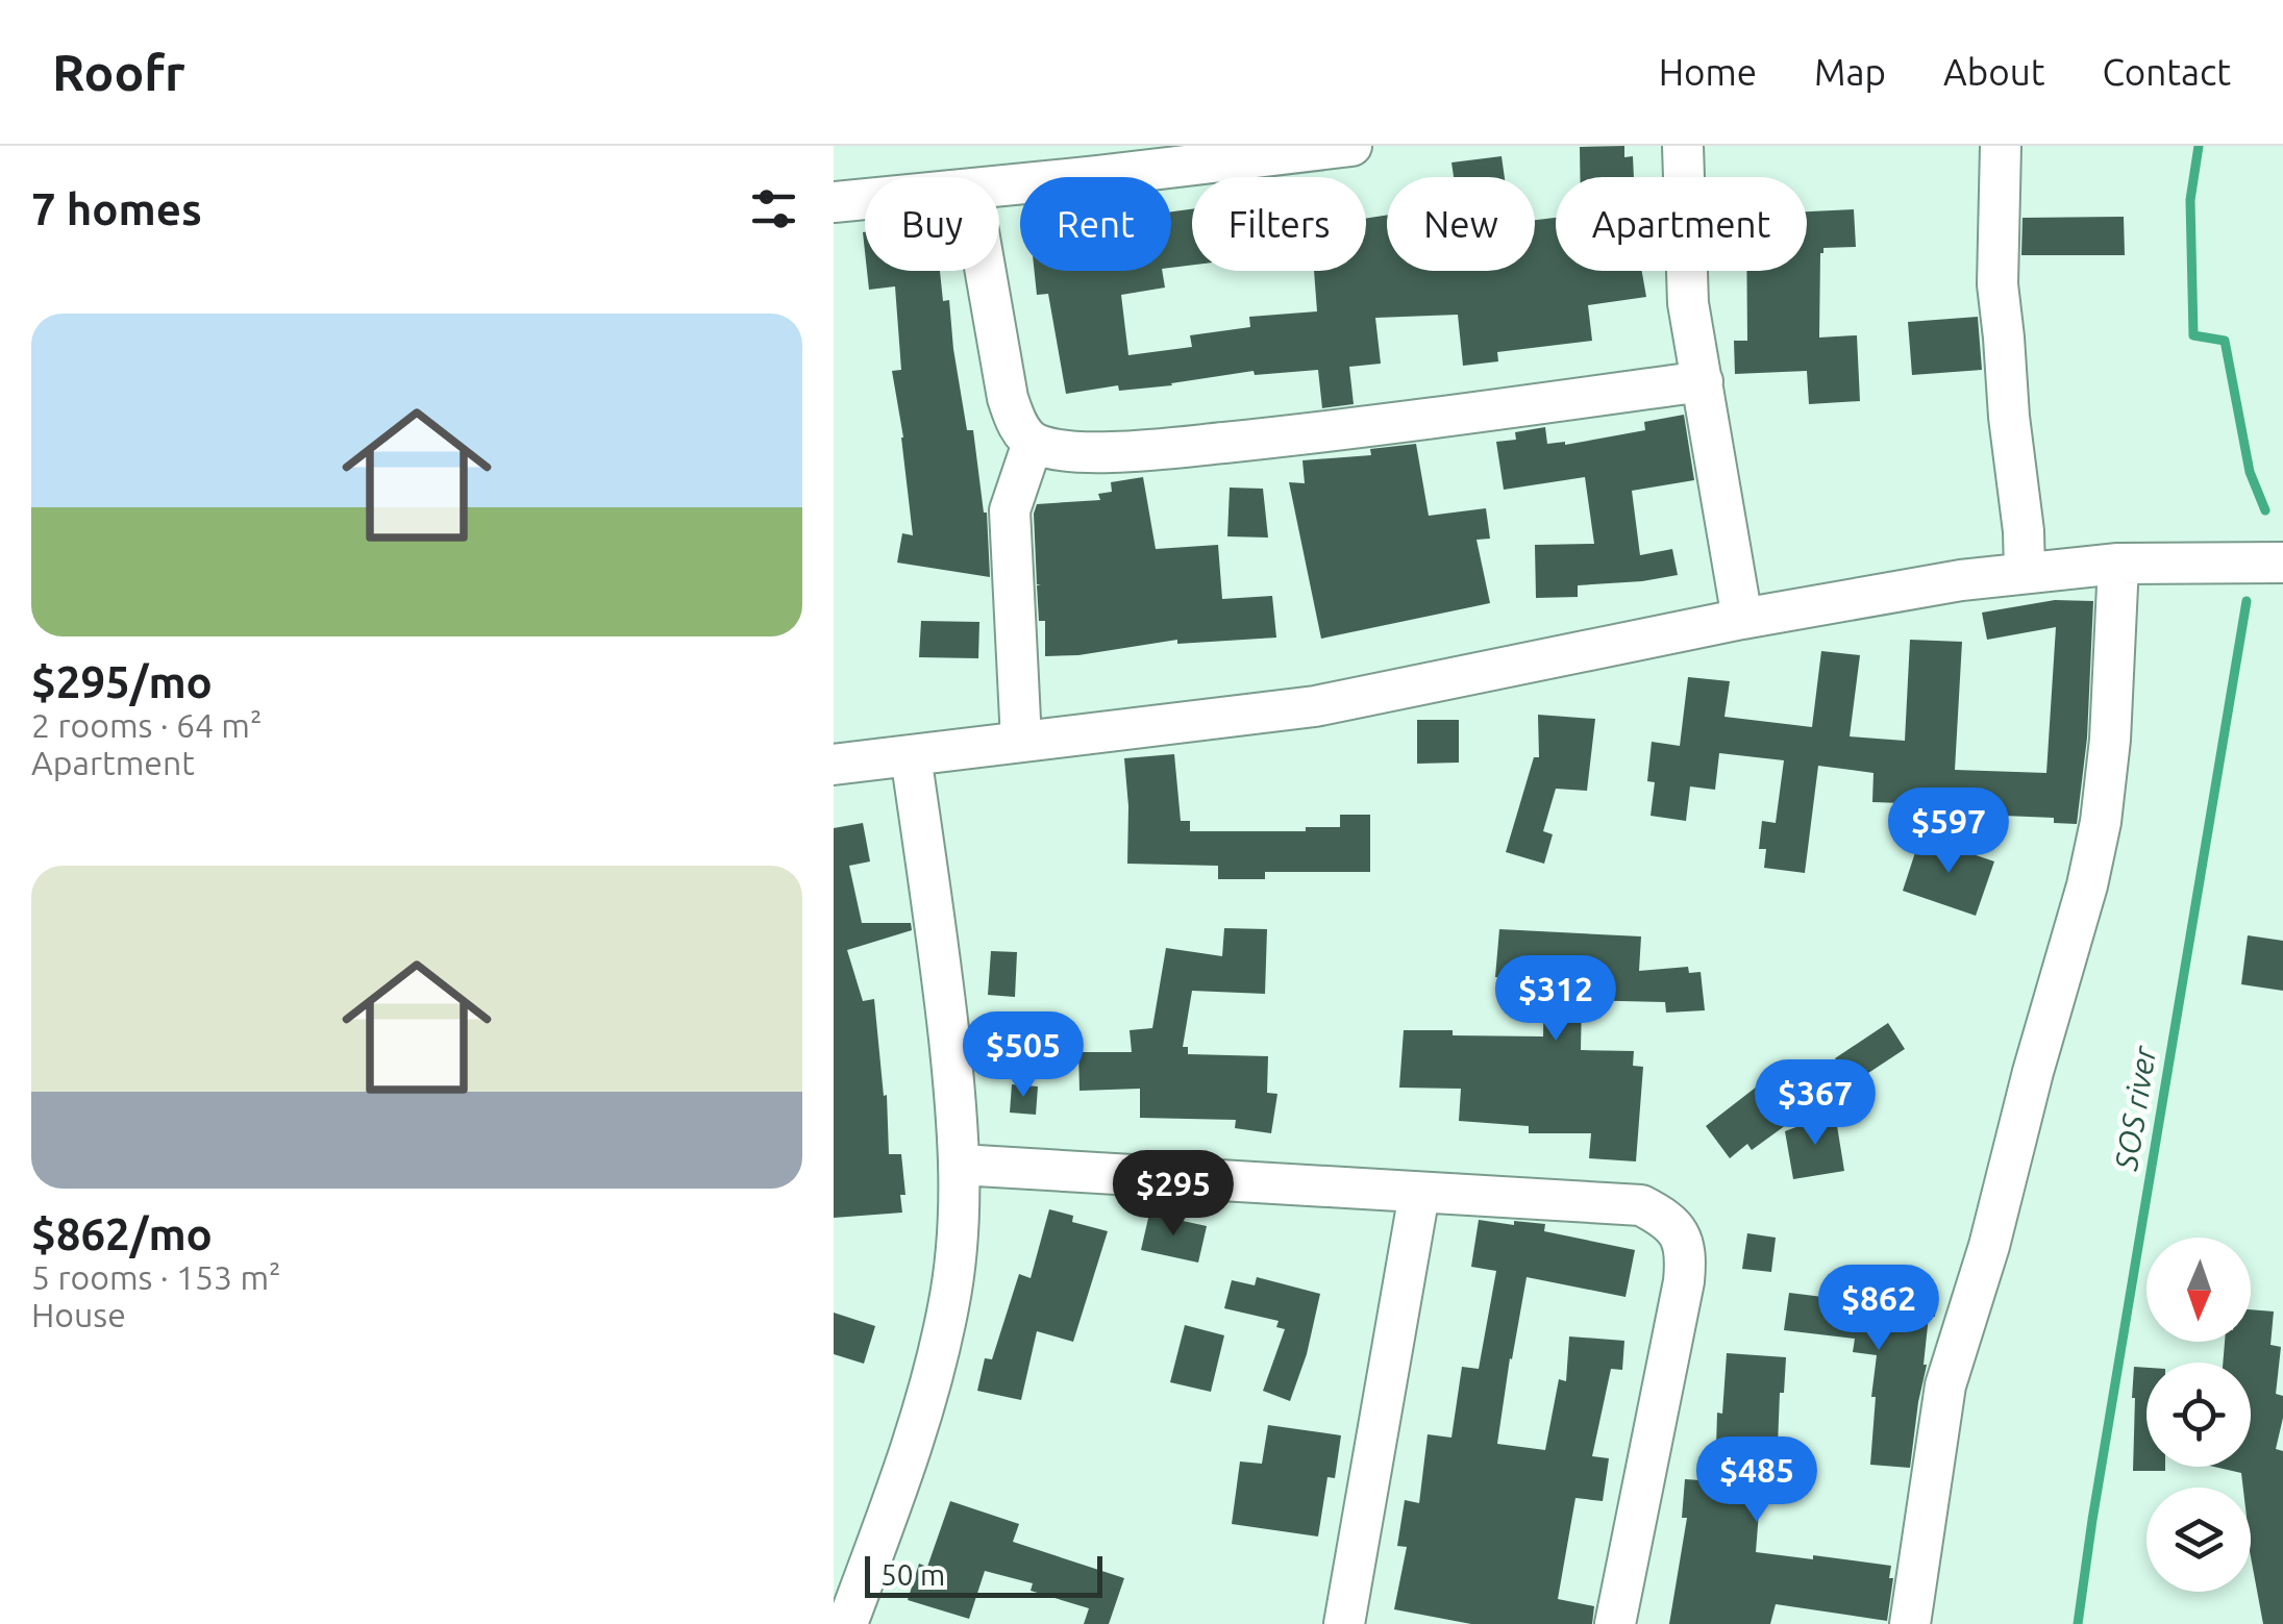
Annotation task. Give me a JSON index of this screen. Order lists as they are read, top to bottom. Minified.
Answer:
{"water":["SOS river"],"scale_bar":"50 m","north":"bottom","page":{"header":"Roofr","nav":["Home","Map","About","Contact"],"heading":"7 homes","chip":["Buy","Rent","Filters","New","Apartment"],"list":[{"name":"$295/mo","note":"2 rooms · 64 m² · Apartment"},{"name":"$862/mo","note":"5 rooms · 153 m² · House"}],"price":["$597","$312","$505","$367","$295","$862","$485"],"scale":"50 m"}}
